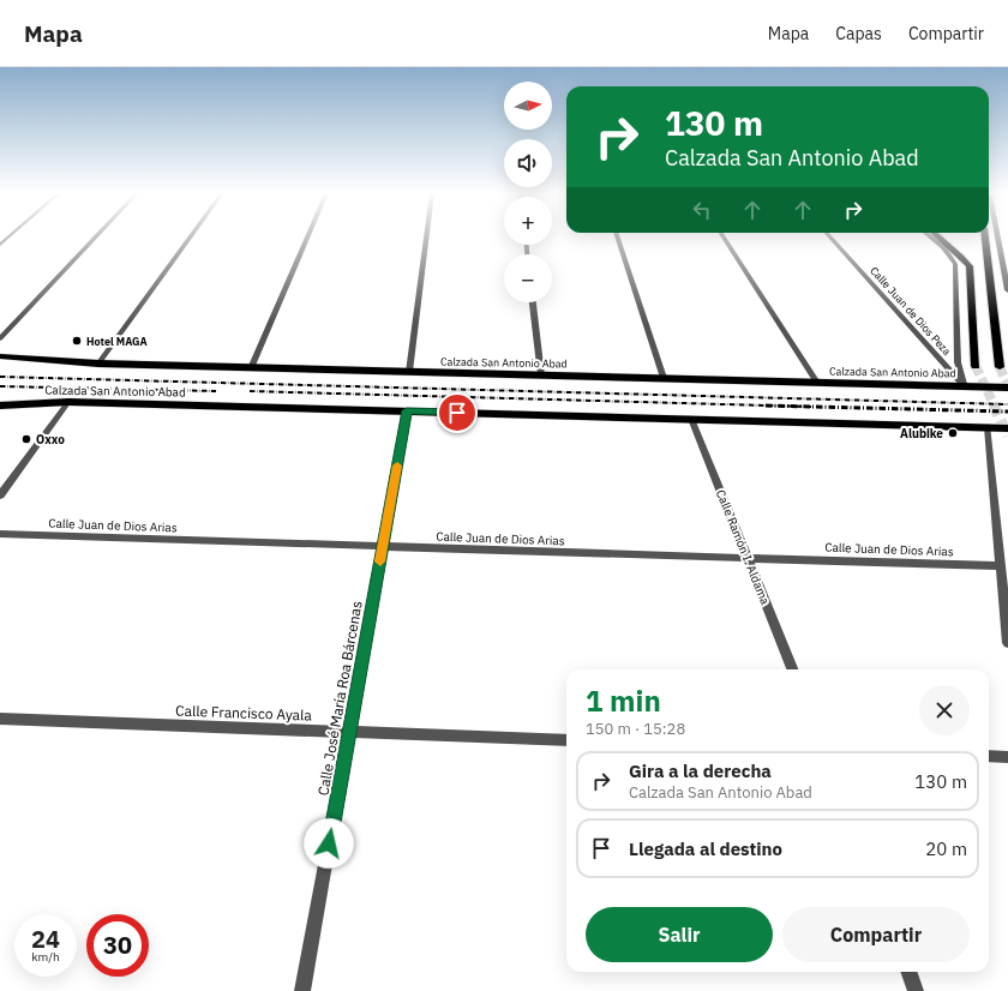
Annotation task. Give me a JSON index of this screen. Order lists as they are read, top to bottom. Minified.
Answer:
{"streets":{"highway":["Calzada San Antonio Abad"],"street":["Calle Juan de Dios Peza","Calle Juan de Dios Arias","Calle Ramón I. Aldama","Calle José María Roa Bárcenas","Calle Francisco Ayala"]},"crossings":[["Calle Juan de Dios Peza","Calzada San Antonio Abad"],["Calzada San Antonio Abad","Calle Ramón I. Aldama"],["Calzada San Antonio Abad","Calle José María Roa Bárcenas"],["Calle Juan de Dios Arias","Calle Ramón I. Aldama"],["Calle Juan de Dios Arias","Calle José María Roa Bárcenas"],["Calle José María Roa Bárcenas","Calle Francisco Ayala"]],"places":["Hotel MAGA","Alubike","Oxxo"],"north":"right","page":{"header":"Mapa","nav":["Mapa","Capas","Compartir"],"map_buttons":["+","−"],"turn":["130 m","Calzada San Antonio Abad"],"heading":["1 min","150 m · 15:28"],"list":[{"name":"Gira a la derecha","note":"Calzada San Antonio Abad","value":"130 m"},{"name":"Llegada al destino","value":"20 m"}],"buttons":["Salir","Compartir"],"speed":"24 km/h","limit":"30"}}
